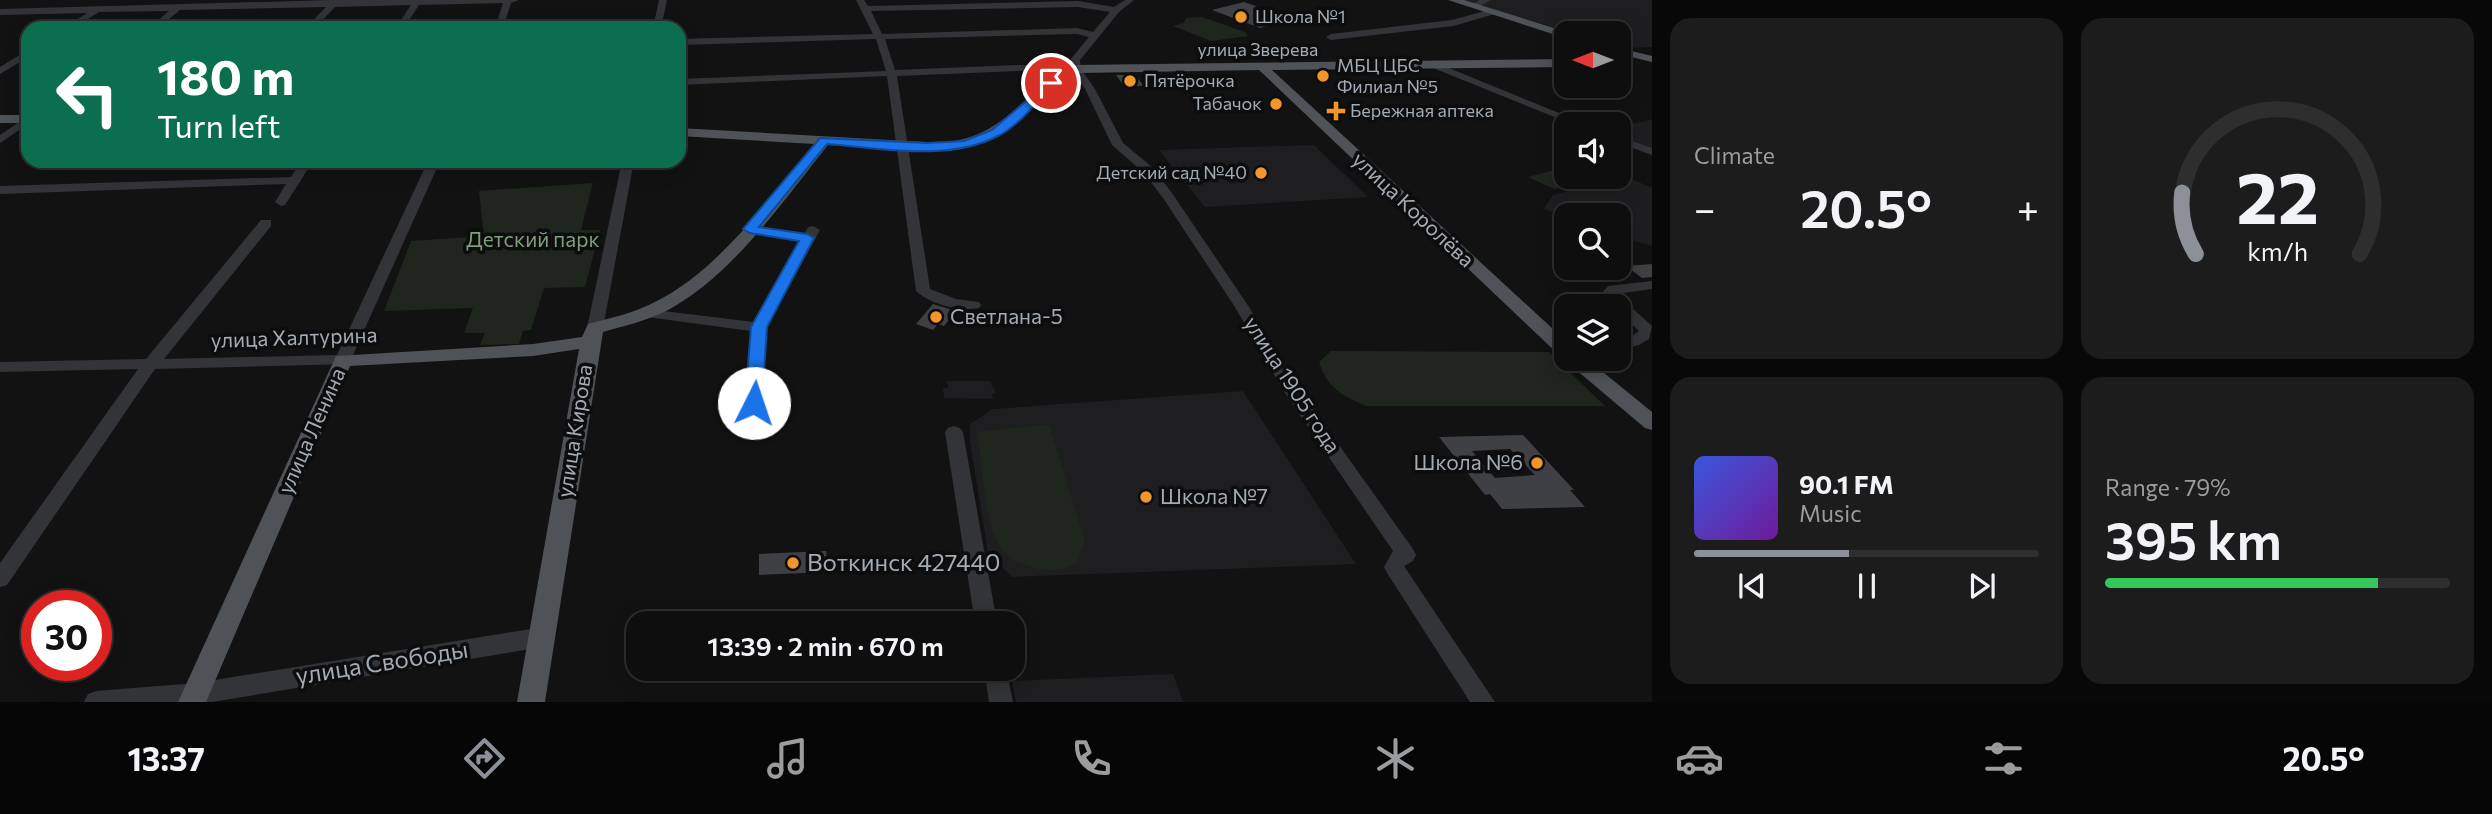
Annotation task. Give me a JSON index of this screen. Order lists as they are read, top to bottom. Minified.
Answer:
{"streets":{"main road":["улица Зверева","улица Королёва","улица Халтурина","улица Ленина","улица Кирова"],"street":["улица 1905 года","улица Свободы"]},"crossings":[["улица Зверева","улица Королёва"],["улица Зверева","улица 1905 года"],["улица Халтурина","улица Ленина"],["улица Халтурина","улица Кирова"],["улица Ленина","улица Свободы"],["улица Кирова","улица Свободы"]],"parks":["Детский парк"],"places":{"other":["Школа №1","МБЦ ЦБС Филиал №5","Пятёрочка","Табачок","Детский сад №40","Светлана-5","Школа №6","Школа №7","Воткинск 427440"],"health":["Бережная аптека"]},"north":"left","page":{"tile":["Climate",["Range · 79%","395 km"]],"turn":["180 m","Turn left"],"heat":["−","20.5°","+"],"song":["90.1 FM","Music"],"limit":"30","trip":"13:39 · 2 min · 670 m","tabs":["13:37","20.5°"],"gauge":["22","km/h"]}}
